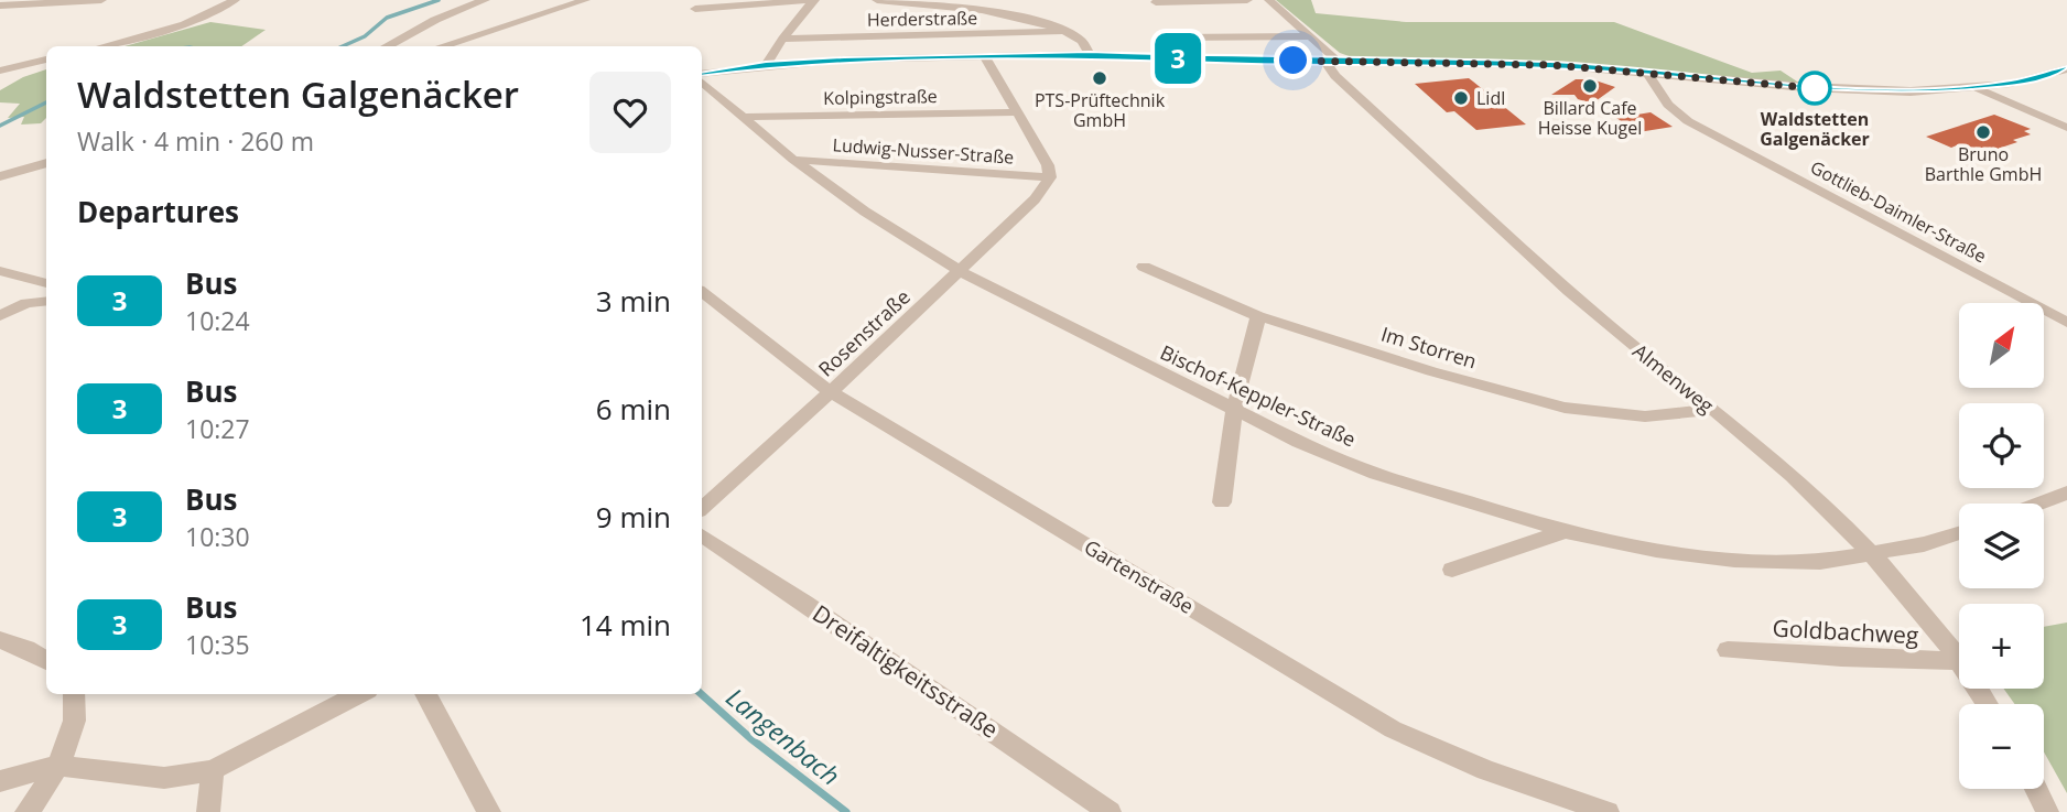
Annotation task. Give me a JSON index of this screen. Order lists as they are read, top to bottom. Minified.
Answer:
{"streets":{"street":["Herderstraße","Kolpingstraße","Ludwig-Nusser-Straße","Gottlieb-Daimler-Straße","Rosenstraße","Im Storren","Almenweg","Bischof-Keppler-Straße","Gartenstraße","Goldbachweg","Dreifaltigkeitsstraße"]},"crossings":[["Kolpingstraße","Bischof-Keppler-Straße"],["Ludwig-Nusser-Straße","Rosenstraße"],["Ludwig-Nusser-Straße","Bischof-Keppler-Straße"],["Rosenstraße","Bischof-Keppler-Straße"],["Rosenstraße","Gartenstraße"],["Im Storren","Almenweg"],["Almenweg","Bischof-Keppler-Straße"]],"water":["Langenbach"],"places":["PTS-Prüftechnik GmbH","Billard Cafe Heisse Kugel","Waldstetten Galgenäcker","Lidl","Bruno Barthle GmbH"],"lines":["bus line 3"],"north":"top right","page":{"on_map":"3","heading":[["Waldstetten Galgenäcker","Walk · 4 min · 260 m"],"Departures"],"list":[{"mark":"3","name":"Bus","note":"10:24","value":"3 min"},{"mark":"3","name":"Bus","note":"10:27","value":"6 min"},{"mark":"3","name":"Bus","note":"10:30","value":"9 min"},{"mark":"3","name":"Bus","note":"10:35","value":"14 min"}],"map_buttons":["+","−"]}}
